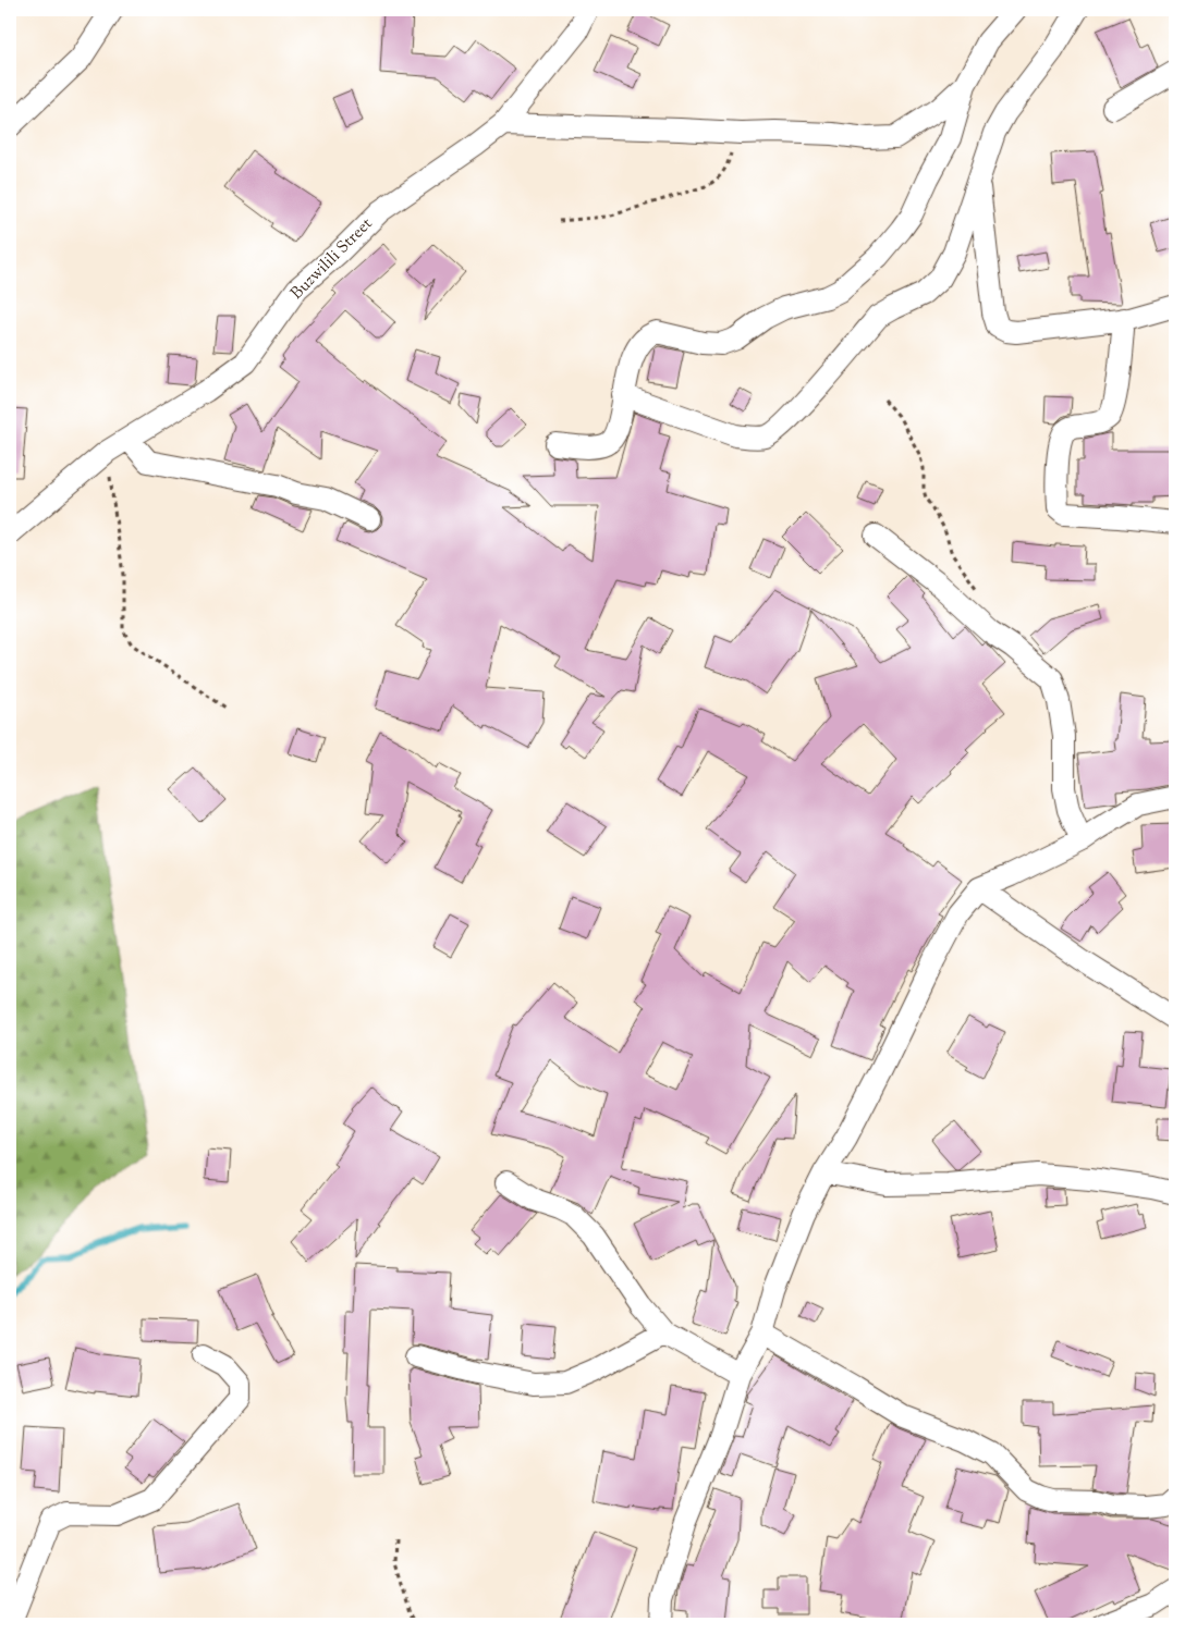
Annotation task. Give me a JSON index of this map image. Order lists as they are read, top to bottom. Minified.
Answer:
{"streets":{"street":["Buzwilili Street"]}}
